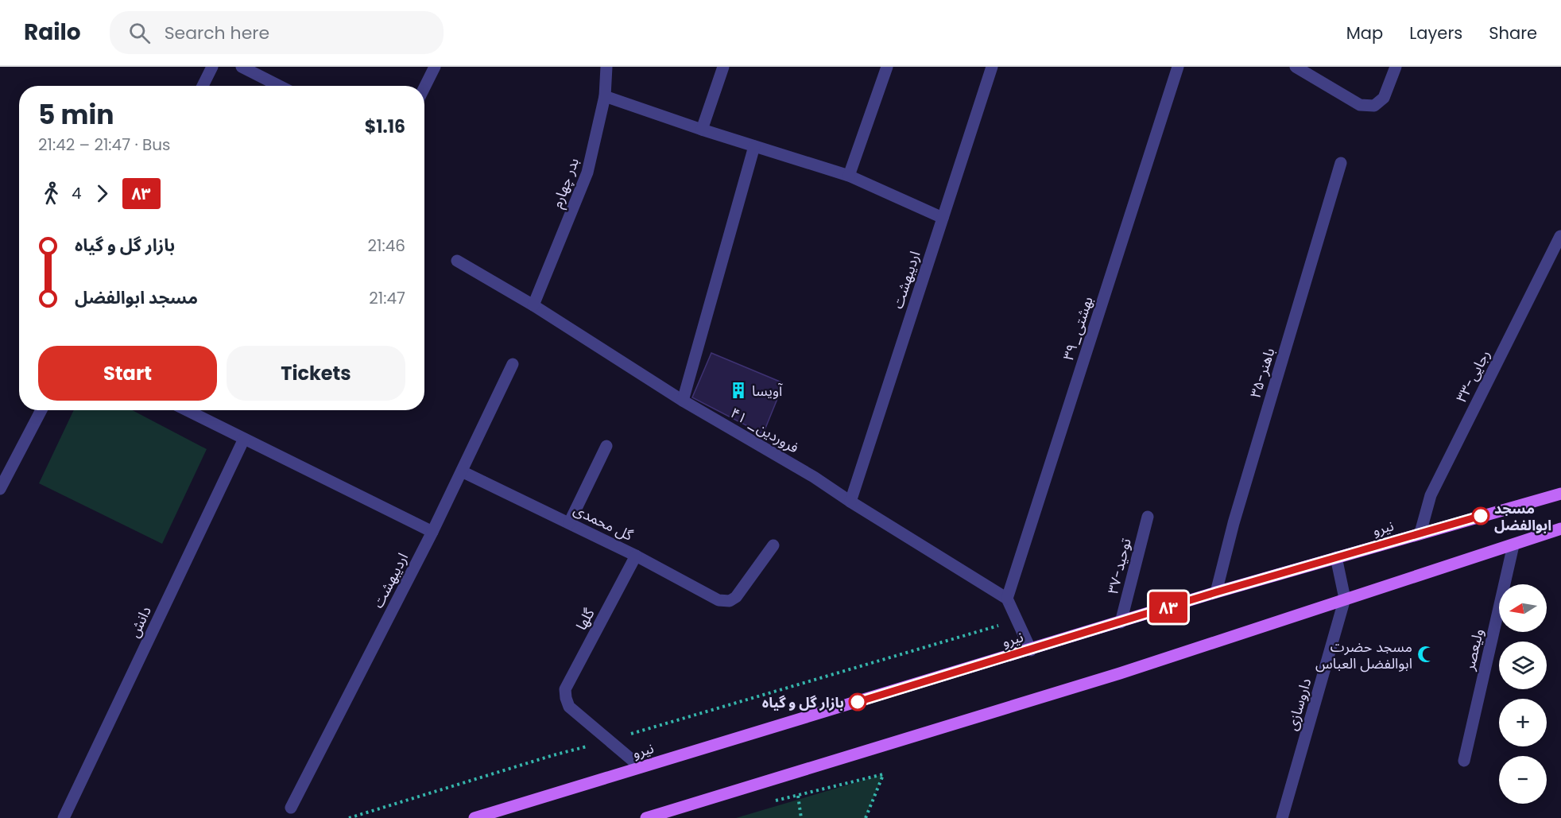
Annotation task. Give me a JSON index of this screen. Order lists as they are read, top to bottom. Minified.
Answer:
{"streets":{"main road":["نیرو"],"street":["بدر چهارم","اردیبهشت","۳۹_بهشتی","۳۵-باهنر","۳۳-رجایی","۴۱ _فروردین","گل محمدی","۳۷-توحید","گلها","دانش","ولیعصر","داروسازی"]},"crossings":[["بدر چهارم","۴۱ _فروردین"],["اردیبهشت","۴۱ _فروردین"],["اردیبهشت","گل محمدی"],["۳۹_بهشتی","۴۱ _فروردین"],["۳۵-باهنر","نیرو"],["۳۳-رجایی","نیرو"],["گل محمدی","گلها"],["نیرو","۳۷-توحید"]],"places":{"building":["آویسا"],"other":["مسجد ابوالفضل","بازار گل و گیاه"],"mosque":["مسجد حضرت ابوالفضل العباس"]},"lines":["bus line ۸۳"],"north":"left","page":{"header":"Railo","search":"Search here","nav":["Map","Layers","Share"],"on_map":"۸۳","heading":["5 min","21:42 – 21:47 · Bus","$1.16"],"legs":["4","۸۳"],"list":[{"name":"بازار گل و گیاه","value":"21:46"},{"name":"مسجد ابوالفضل","value":"21:47"}],"buttons":["Start","Tickets"],"map_buttons":["+","−"]}}
